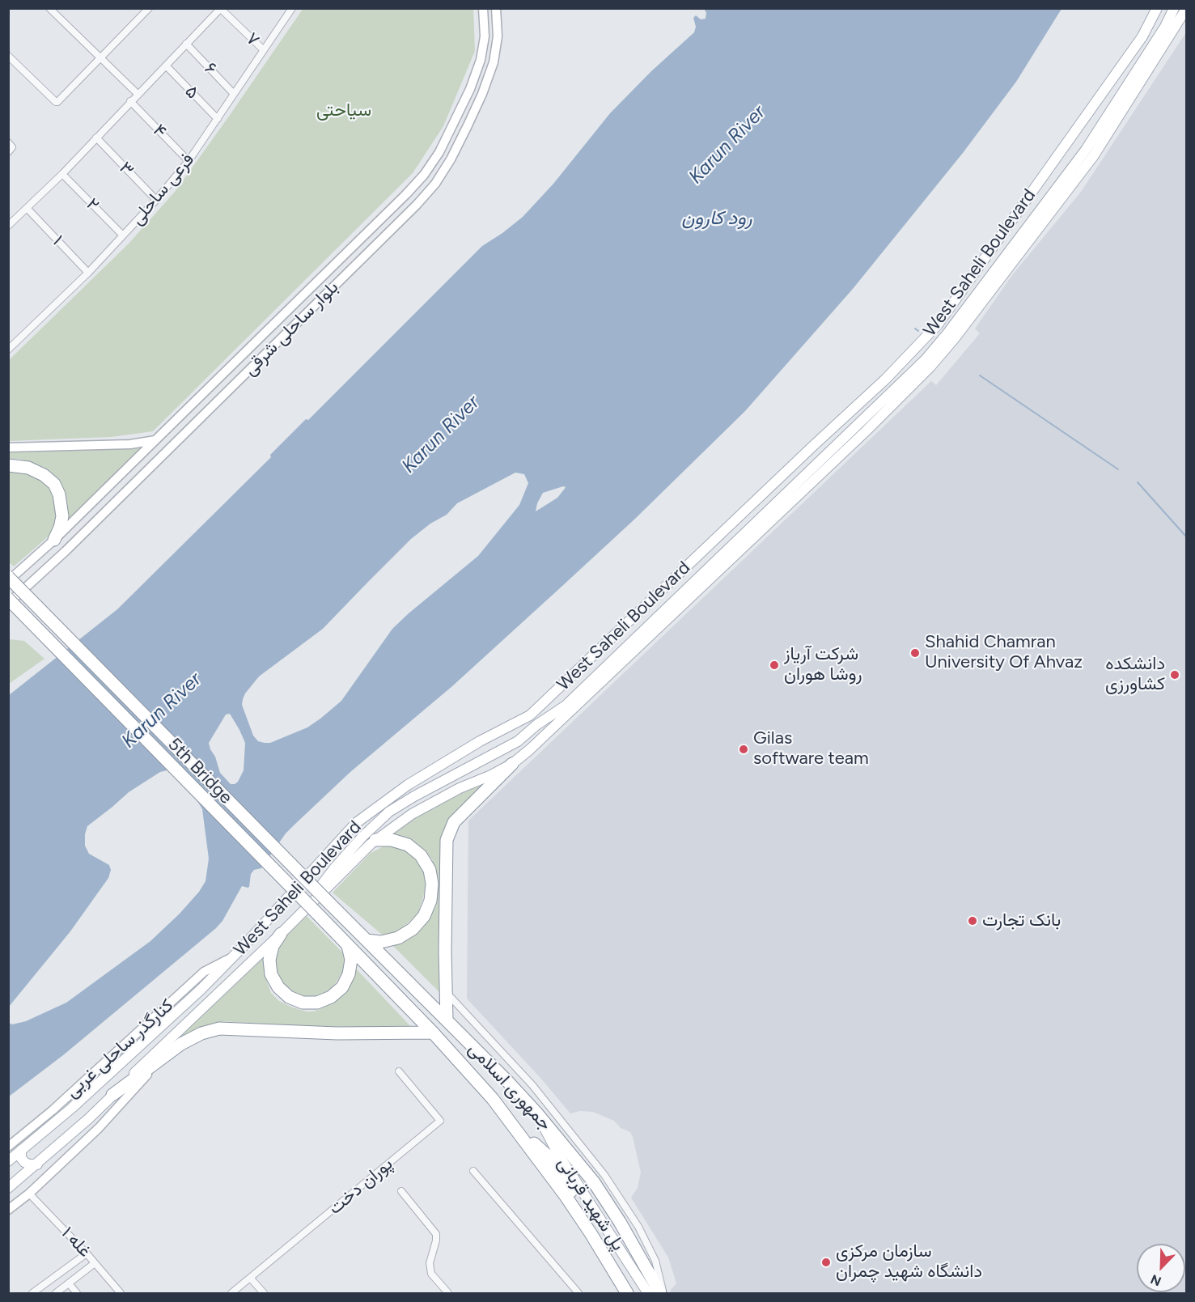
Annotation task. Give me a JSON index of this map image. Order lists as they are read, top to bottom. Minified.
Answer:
{"streets":{"highway":["5th Bridge","جمهوری اسلامی","پل شهید قربانی"],"main road":["West Saheli Boulevard","بلوار ساحلی شرقی","کنارگذر ساحلی غربی"],"street":["۷","۶","۵","۴","۳","فرعی ساحلی","۲","۱","پوران دخت","غله ۱"]},"crossings":[["۷","فرعی ساحلی"],["۶","فرعی ساحلی"],["۵","فرعی ساحلی"],["۴","فرعی ساحلی"],["۳","فرعی ساحلی"],["فرعی ساحلی","۲"],["فرعی ساحلی","۱"],["West Saheli Boulevard","کنارگذر ساحلی غربی"],["5th Bridge","جمهوری اسلامی"],["کنارگذر ساحلی غربی","غله ۱"],["جمهوری اسلامی","پل شهید قربانی"]],"water":["Karun River","رود کارون"],"parks":["سیاحتی"],"places":["Shahid Chamran University Of Ahvaz","شرکت آریاز روشا هوران","دانشکده کشاورزی","Gilas software team","بانک تجارت","سازمان مرکزی دانشگاه شهید چمران"],"north":"bottom left"}
